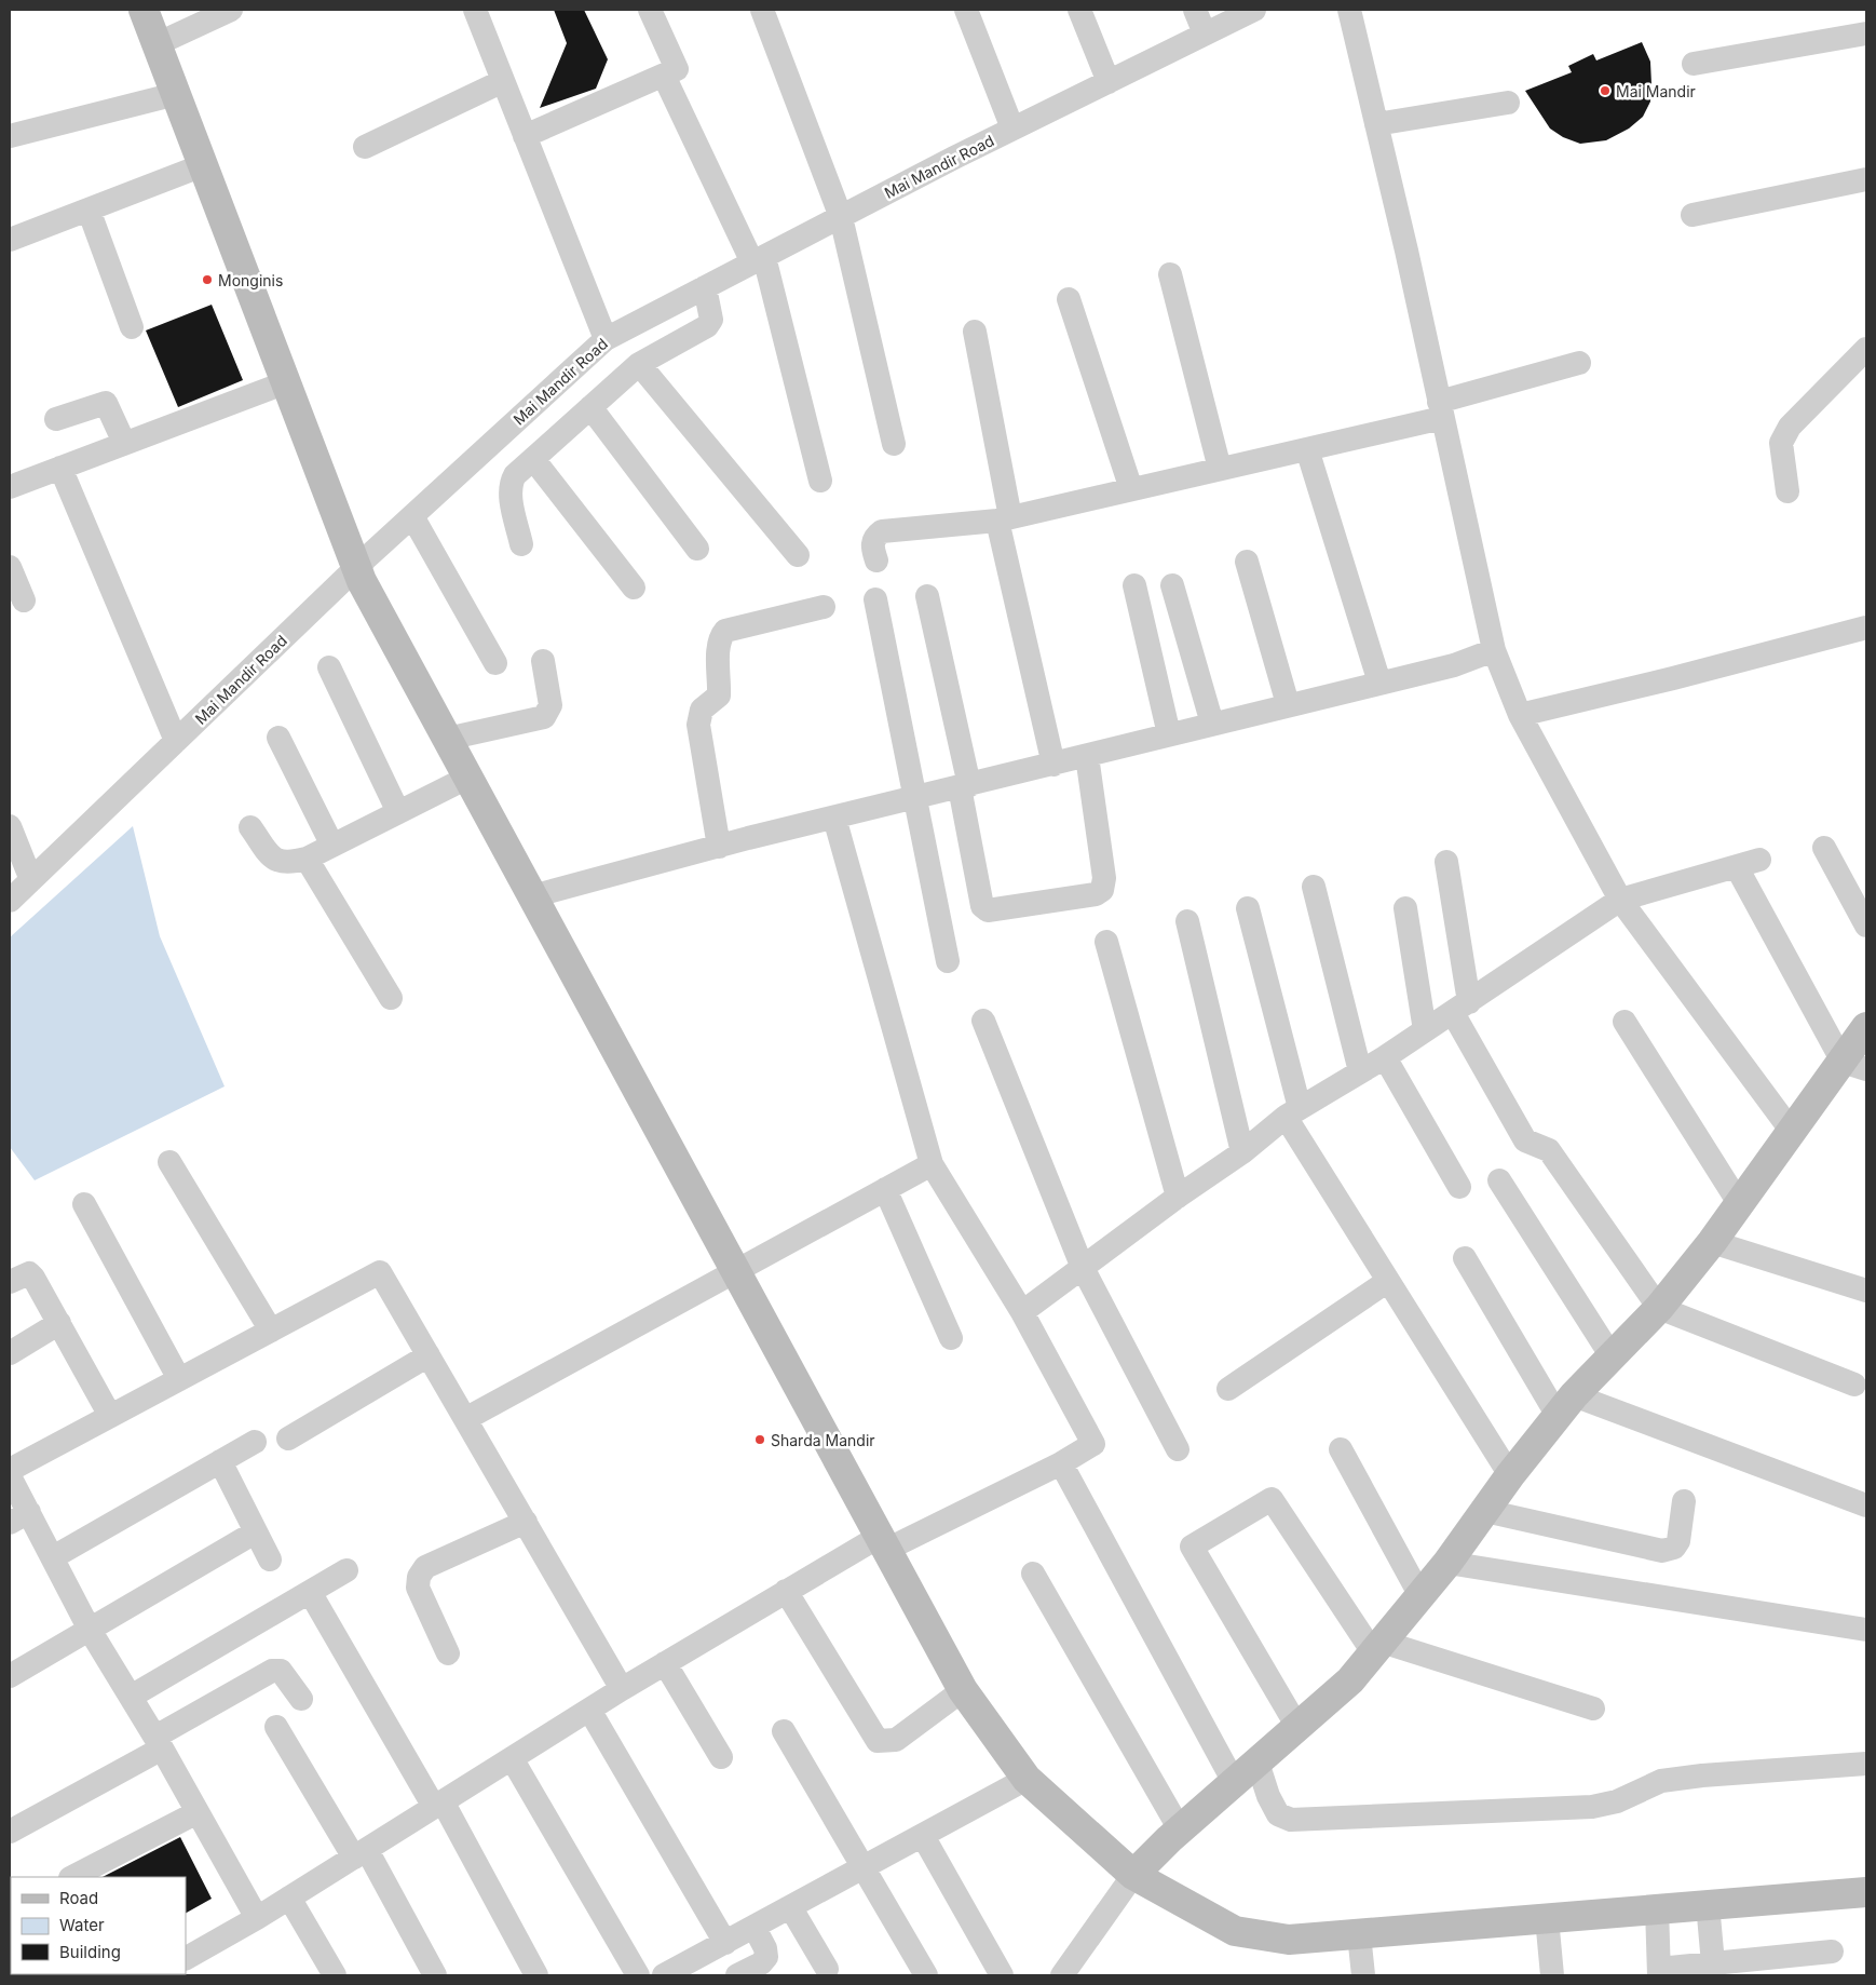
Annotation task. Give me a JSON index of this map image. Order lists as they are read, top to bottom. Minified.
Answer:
{"streets":{"street":["Mai Mandir Road"]},"places":["Mai Mandir","Monginis","Sharda Mandir"],"legend":["Road","Water","Building"]}
